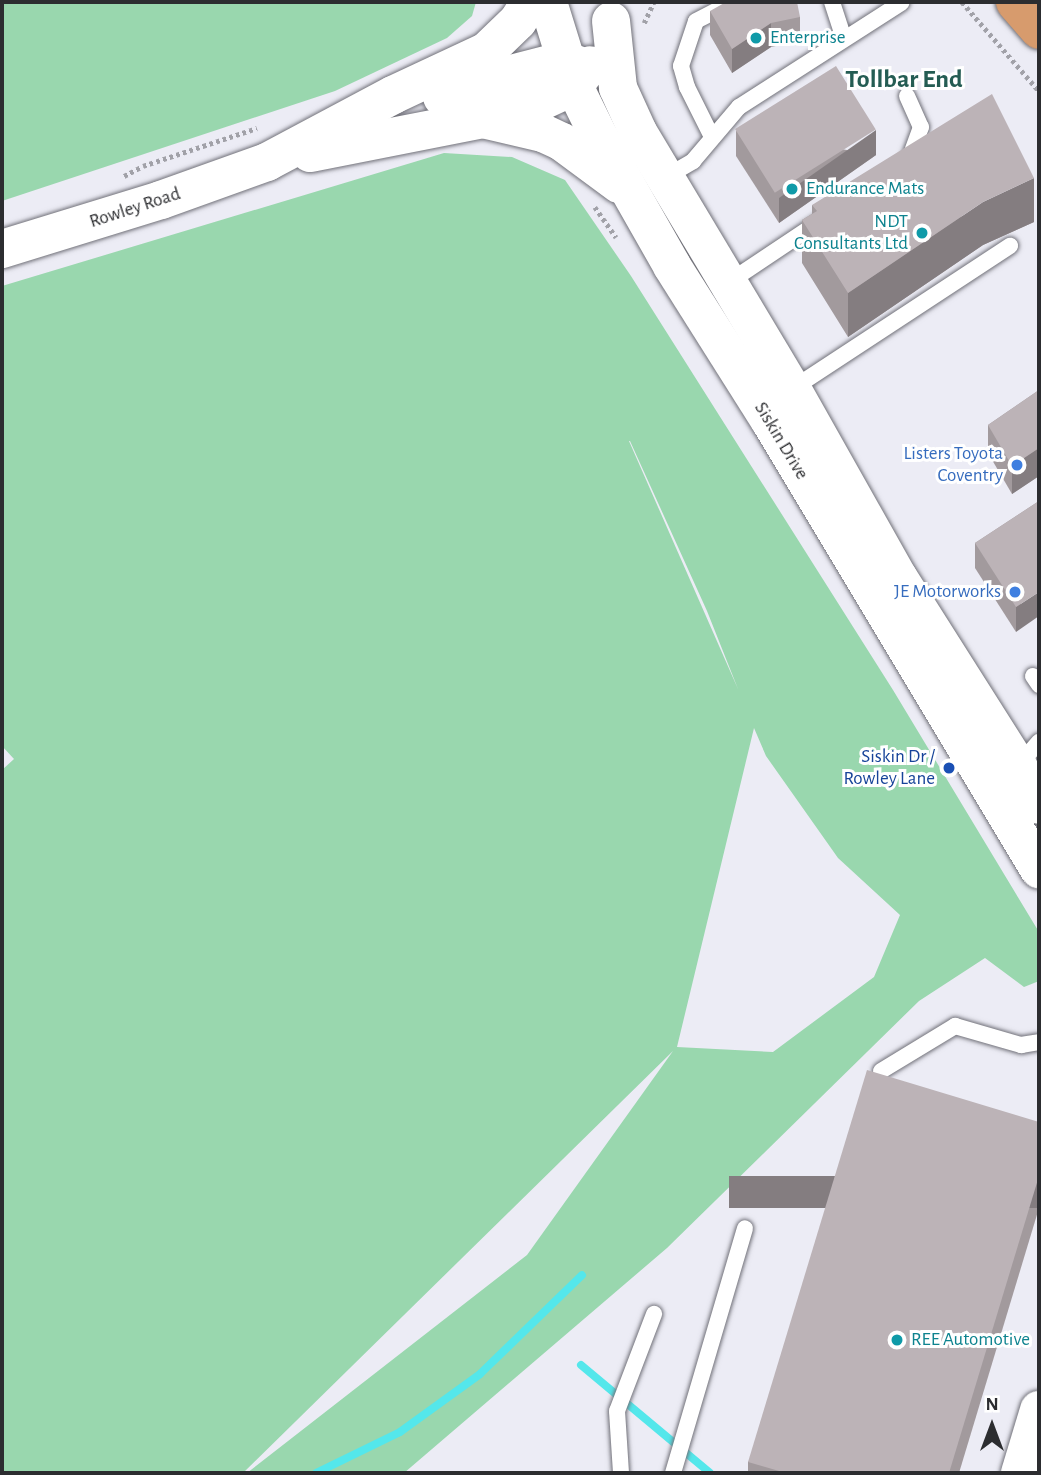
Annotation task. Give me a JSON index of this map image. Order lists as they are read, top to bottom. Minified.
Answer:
{"streets":{"street":["Rowley Road","Siskin Drive"]},"districts":["Tollbar End"],"places":["Enterprise","Endurance Mats","NDT Consultants Ltd","Listers Toyota Coventry","JE Motorworks","Siskin Dr / Rowley Lane","REE Automotive"],"north":"top"}
